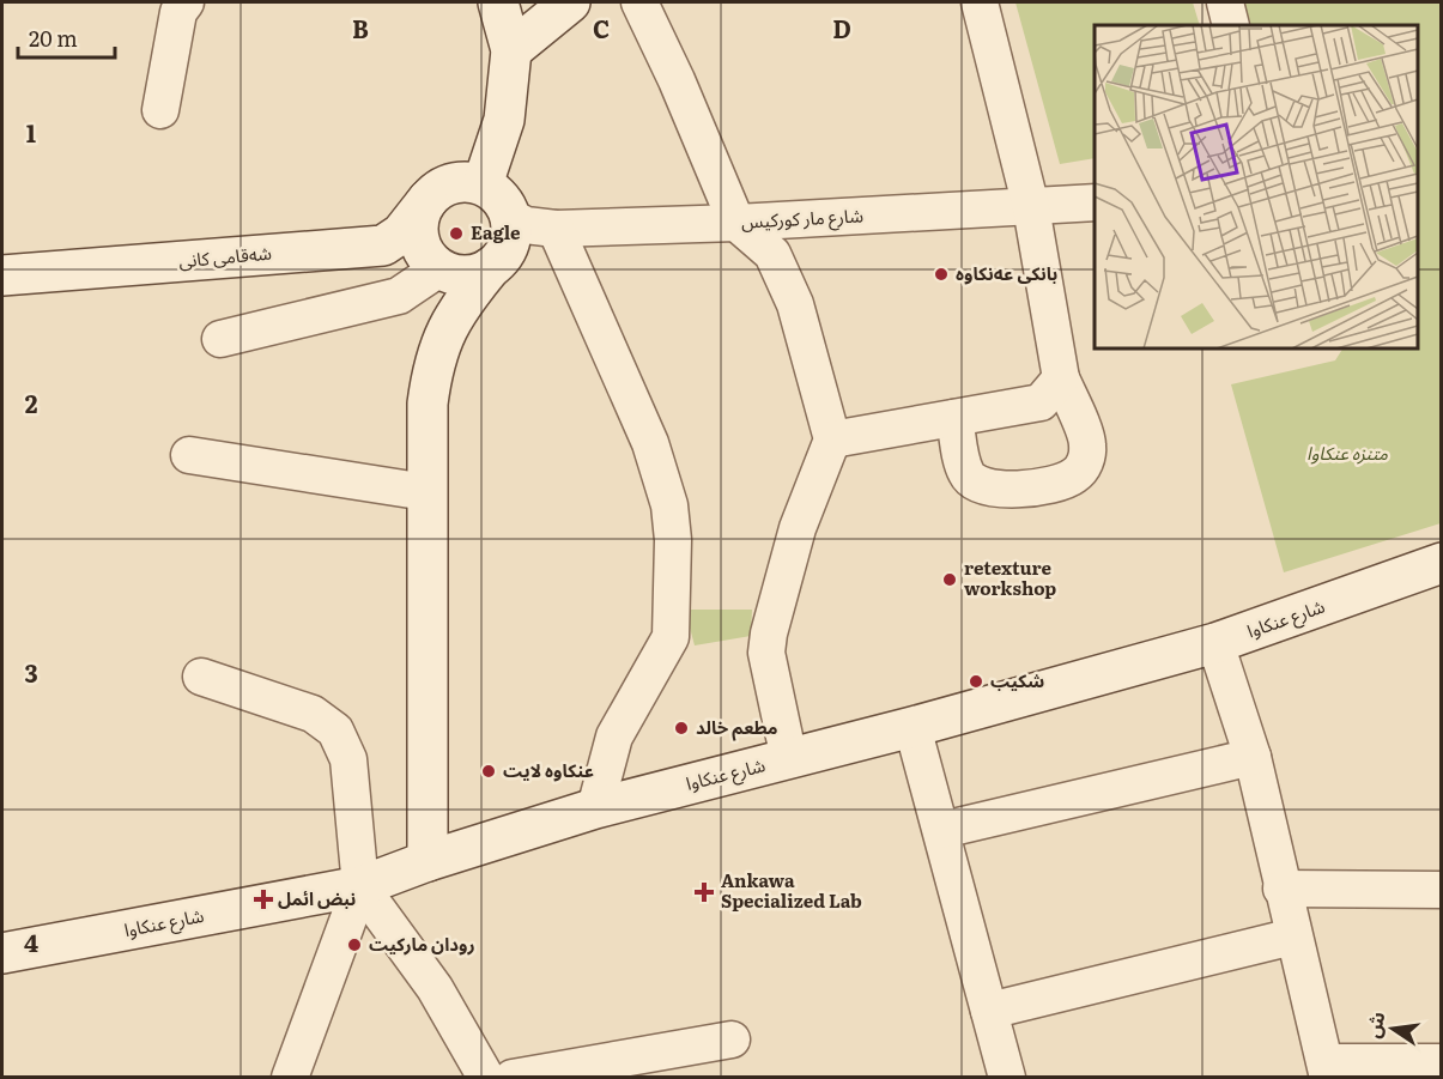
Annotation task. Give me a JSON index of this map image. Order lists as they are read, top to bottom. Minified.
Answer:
{"streets":{"street":["شارع مار كوركيس","شەقامی کانی","شارع عنكاوا"]},"crossings":[["شارع مار كوركيس","شەقامی کانی"]],"parks":["متنزه عنكاوا"],"places":{"other":["Eagle","بانکی عەنکاوە","retexture workshop","شكيب","مطعم خالد","عنكاوه لايت","رودان ماركيت"],"health":["Ankawa Specialized Lab","نبض ائمل"]},"scale_bar":"20 m","north":"left","grid":{"columns":["B","C","D"],"rows":["1","2","3","4"]}}
